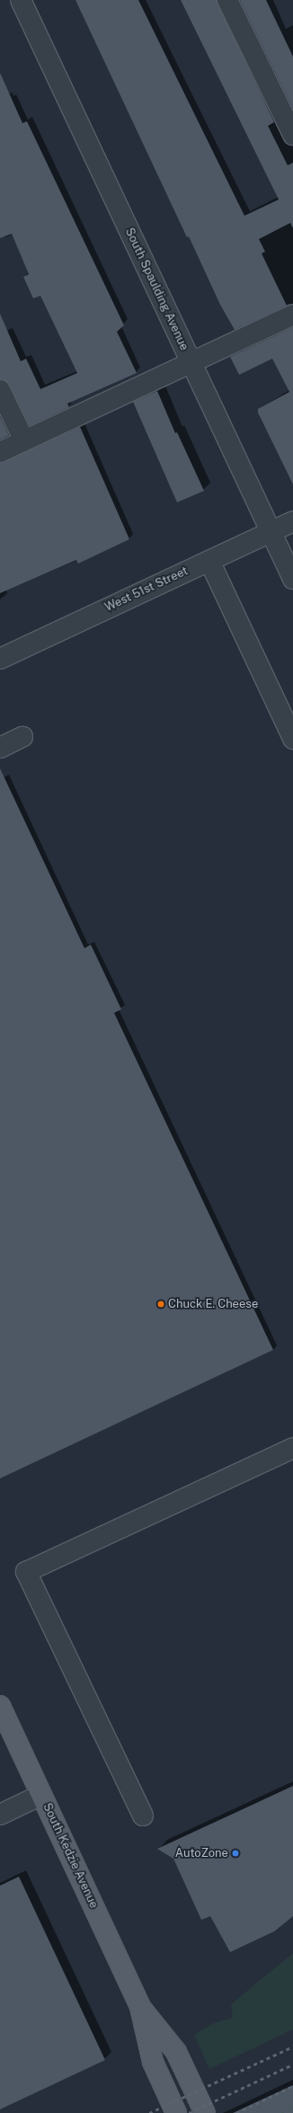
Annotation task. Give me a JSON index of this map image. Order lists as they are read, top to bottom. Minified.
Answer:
{"streets":{"main road":["South Kedzie Avenue"],"street":["South Spaulding Avenue","West 51st Street"]},"crossings":[["South Spaulding Avenue","West 51st Street"]],"places":["Chuck E. Cheese","AutoZone"]}
